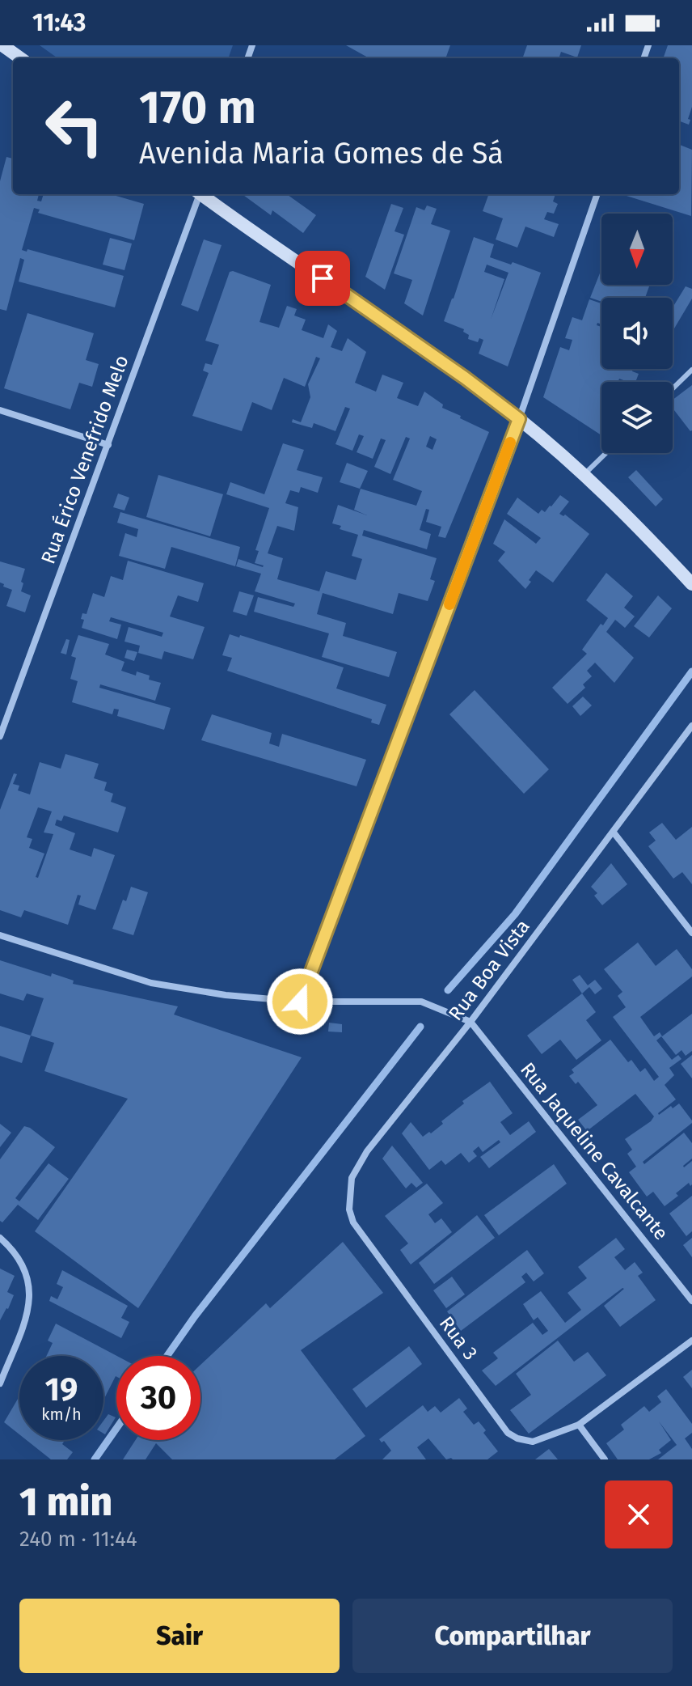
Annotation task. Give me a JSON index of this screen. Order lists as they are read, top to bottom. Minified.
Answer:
{"streets":{"street":["Rua Érico Venefrido Melo","Rua Boa Vista","Rua Jaqueline Cavalcante","Rua 3"]},"crossings":[["Rua Boa Vista","Rua Jaqueline Cavalcante"],["Rua Boa Vista","Rua 3"]],"north":"bottom","page":{"status":"11:43","turn":["170 m","Avenida Maria Gomes de Sá"],"speed":"19 km/h","limit":"30","heading":["1 min","240 m · 11:44"],"buttons":["Sair","Compartilhar"]}}
